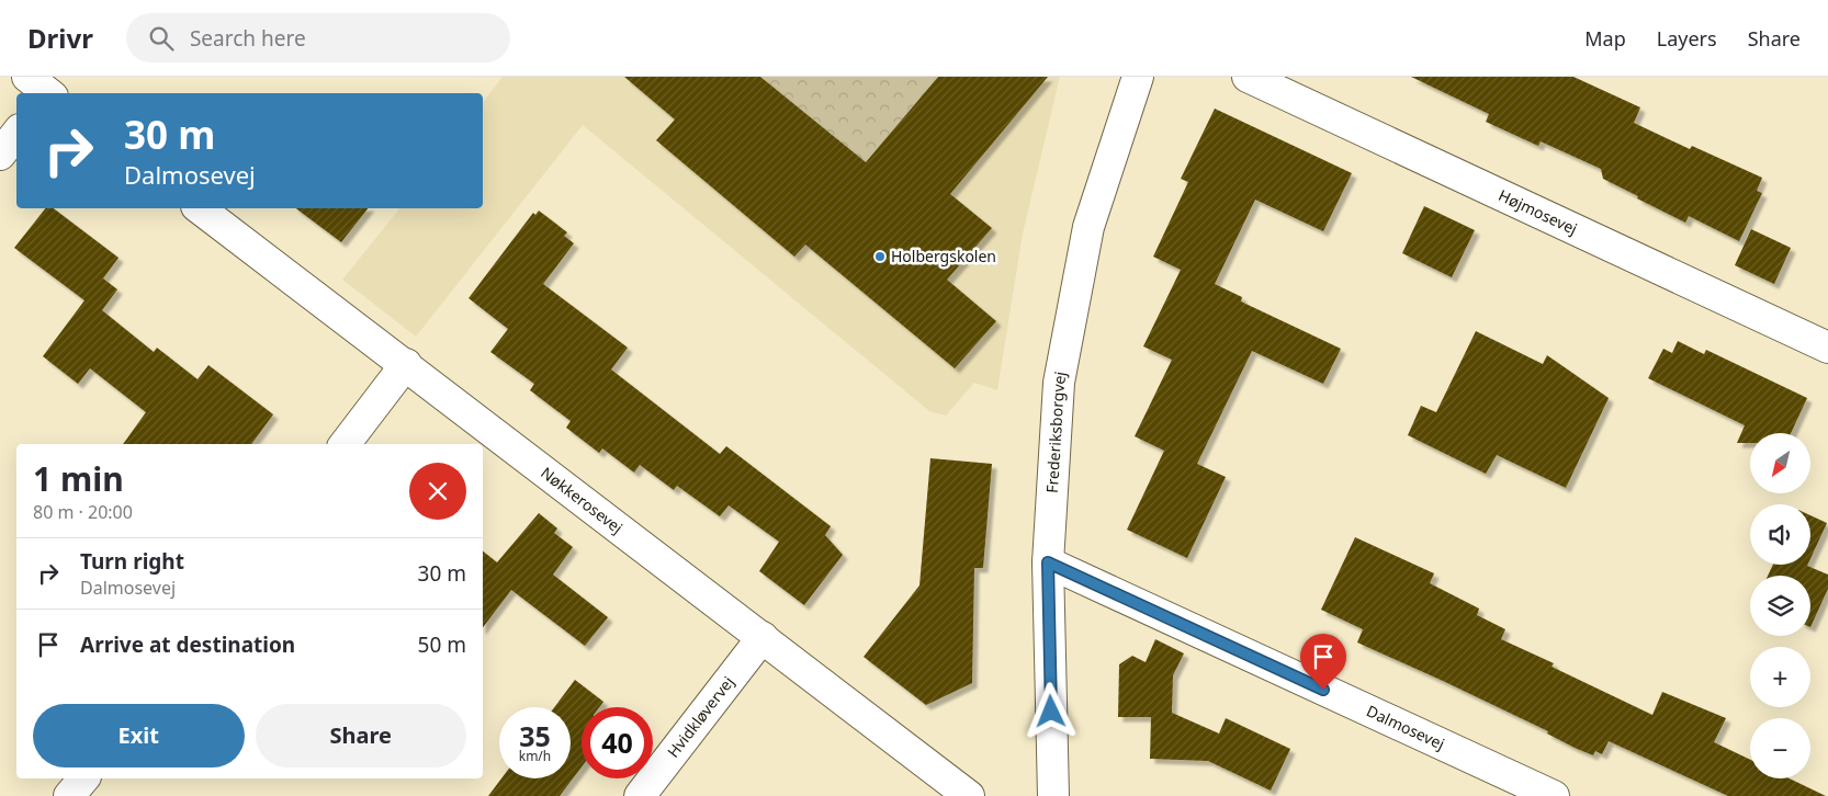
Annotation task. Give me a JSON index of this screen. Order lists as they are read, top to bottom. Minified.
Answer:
{"streets":{"street":["Højmosevej","Frederiksborgvej","Nøkkerosevej","Hvidkløvervej","Dalmosevej"]},"crossings":[["Frederiksborgvej","Dalmosevej"],["Nøkkerosevej","Hvidkløvervej"]],"places":["Holbergskolen"],"north":"bottom left","page":{"header":"Drivr","search":"Search here","nav":["Map","Layers","Share"],"turn":["30 m","Dalmosevej"],"map_buttons":["+","−"],"heading":["1 min","80 m · 20:00"],"list":[{"name":"Turn right","note":"Dalmosevej","value":"30 m"},{"name":"Arrive at destination","value":"50 m"}],"buttons":["Exit","Share"],"speed":"35 km/h","limit":"40"}}
